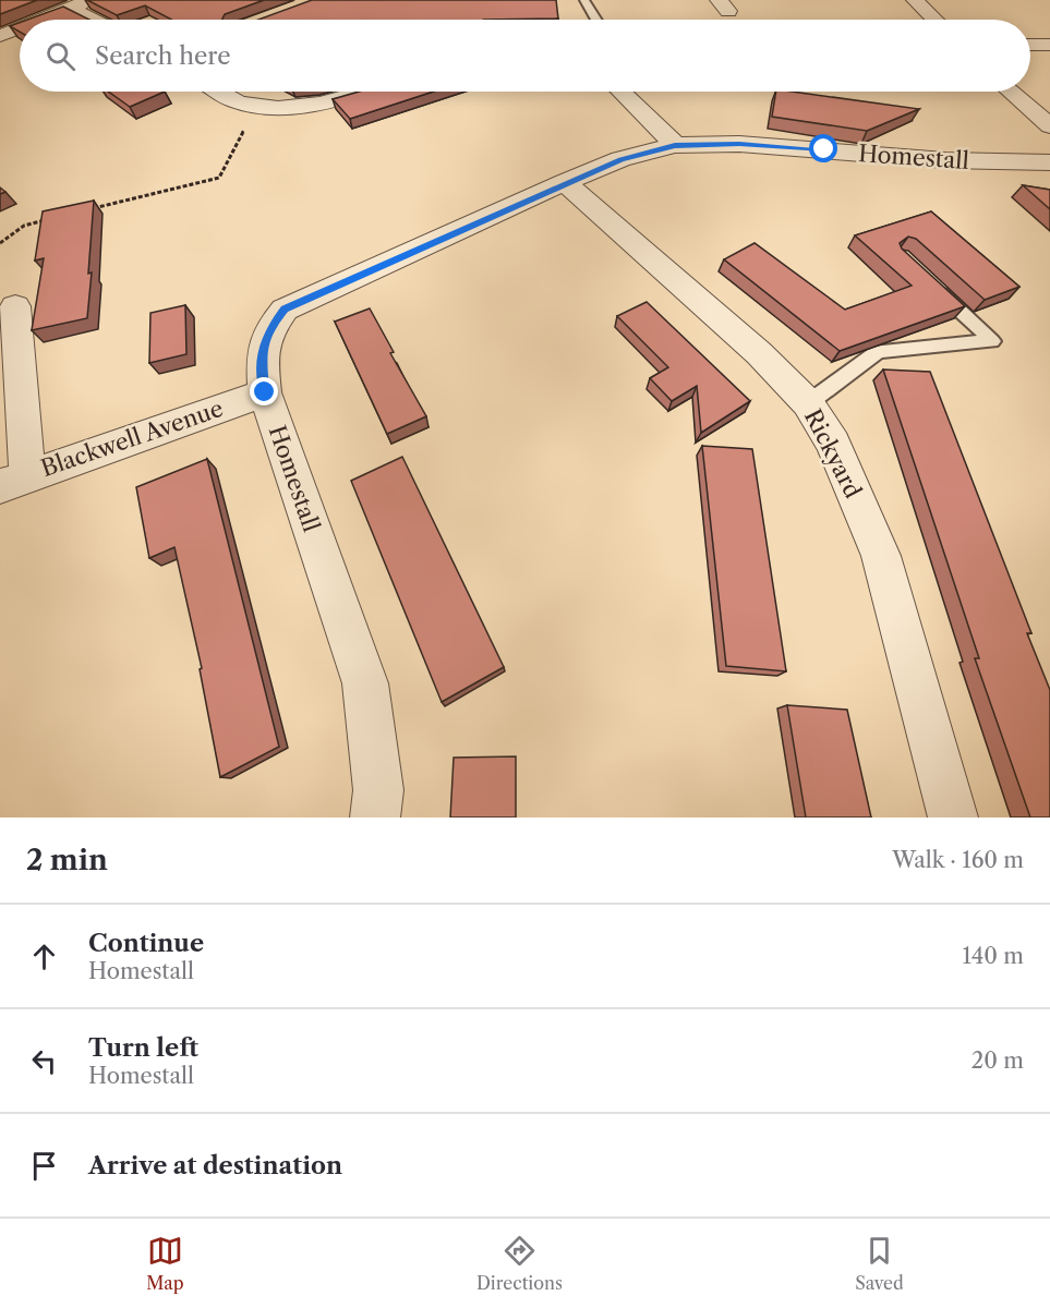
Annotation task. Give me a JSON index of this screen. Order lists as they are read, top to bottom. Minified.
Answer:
{"streets":{"street":["Homestall","Blackwell Avenue","Rickyard"]},"crossings":[["Homestall","Blackwell Avenue"],["Homestall","Rickyard"]],"page":{"search":"Search here","heading":["2 min","Walk · 160 m"],"list":[["Continue","Homestall","140 m"],["Turn left","Homestall","20 m"],"Arrive at destination"],"nav":["Map","Directions","Saved"]}}
